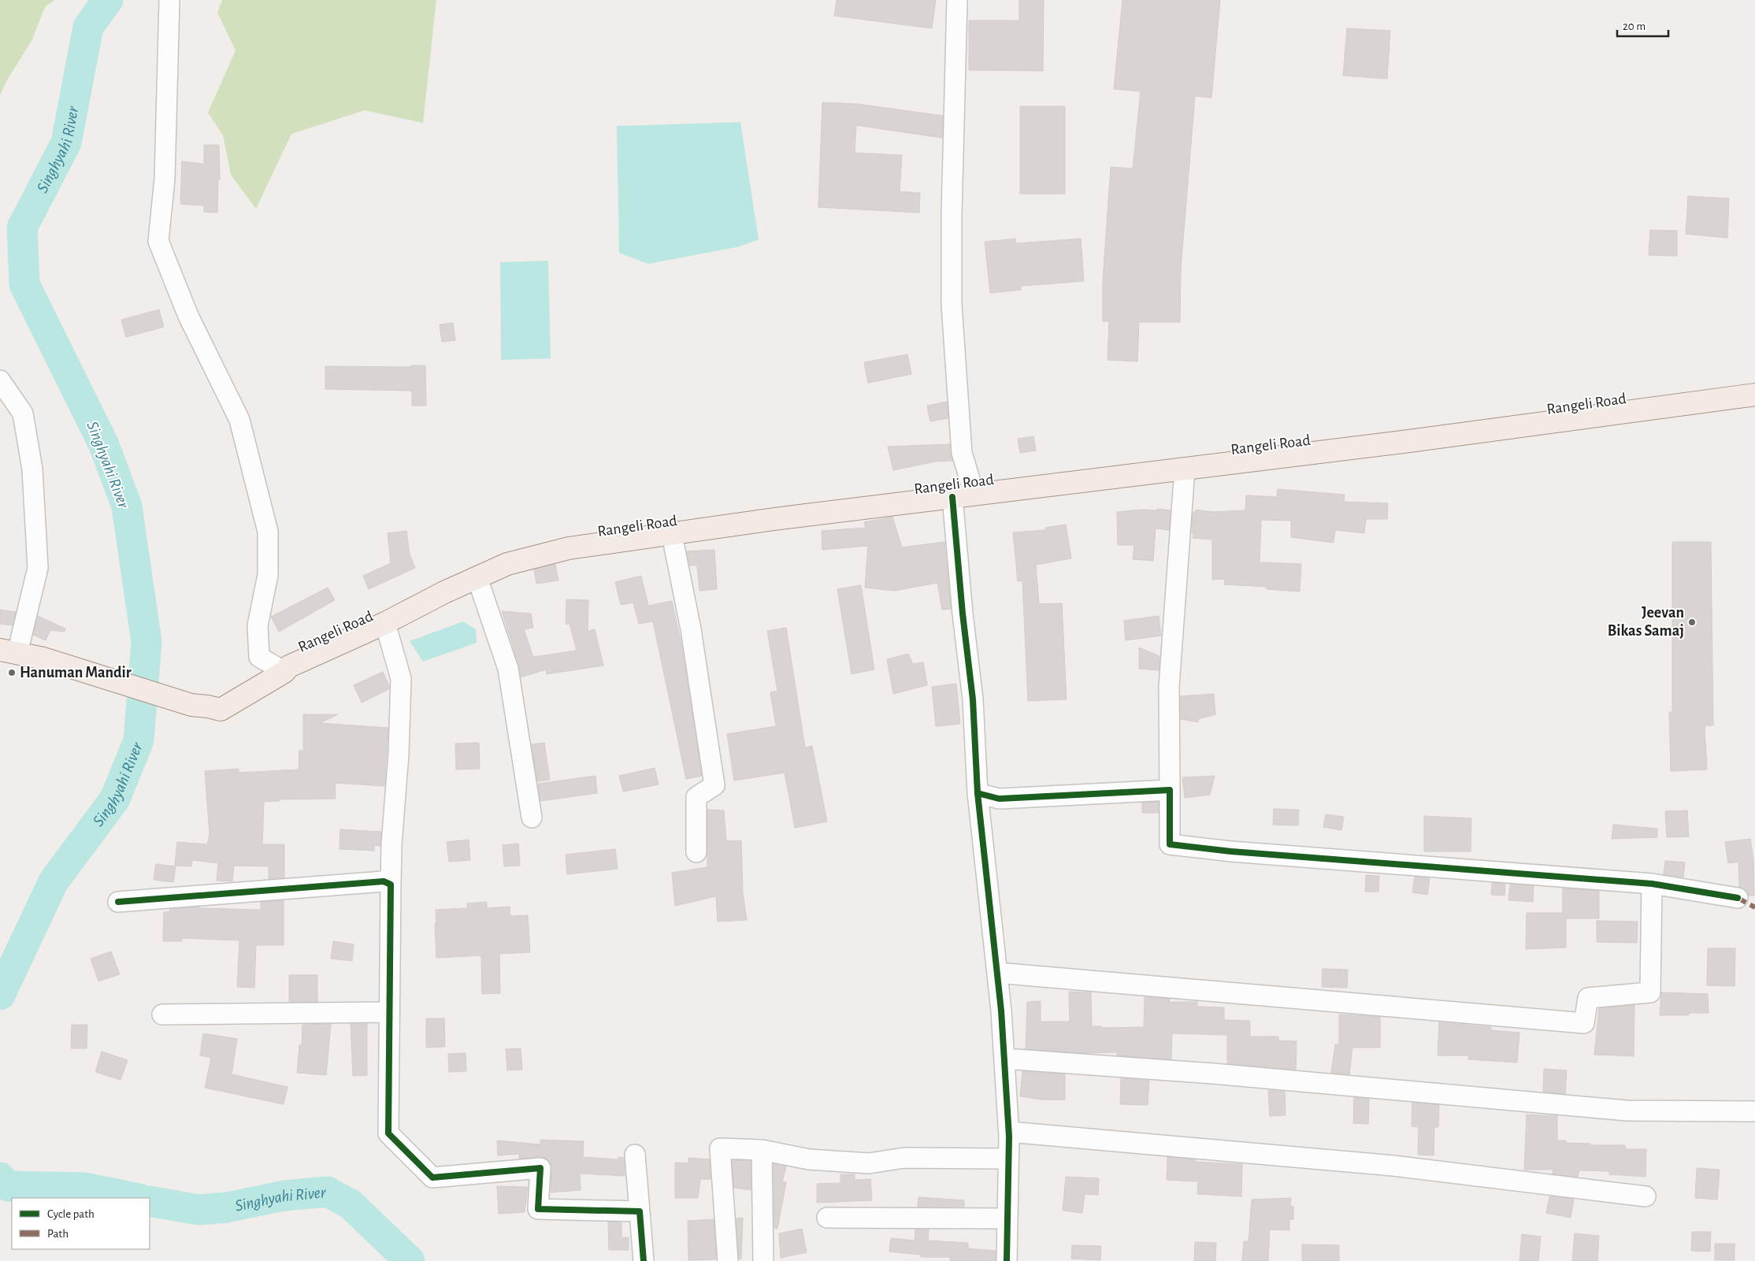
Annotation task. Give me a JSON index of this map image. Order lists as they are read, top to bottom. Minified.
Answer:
{"streets":{"main road":["Rangeli Road"]},"water":["Singhyahi River"],"places":["Jeevan Bikas Samaj","Hanuman Mandir"],"legend":["Cycle path","Path"],"scale_bar":"20 m"}
